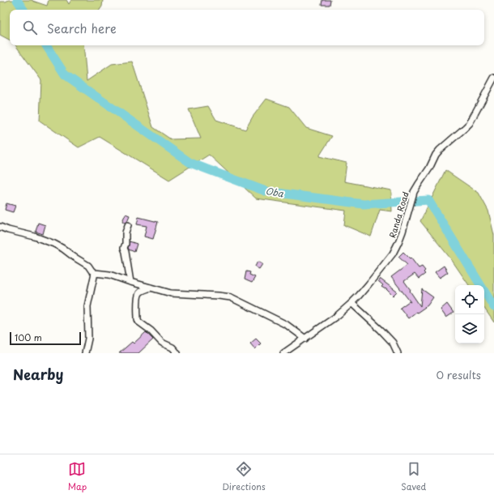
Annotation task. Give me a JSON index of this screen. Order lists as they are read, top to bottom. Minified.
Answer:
{"streets":{"street":["Randa Road"]},"water":["Oba"],"scale_bar":"100 m","page":{"search":"Search here","scale":"100 m","heading":["Nearby","0 results"],"nav":["Map","Directions","Saved"]}}
